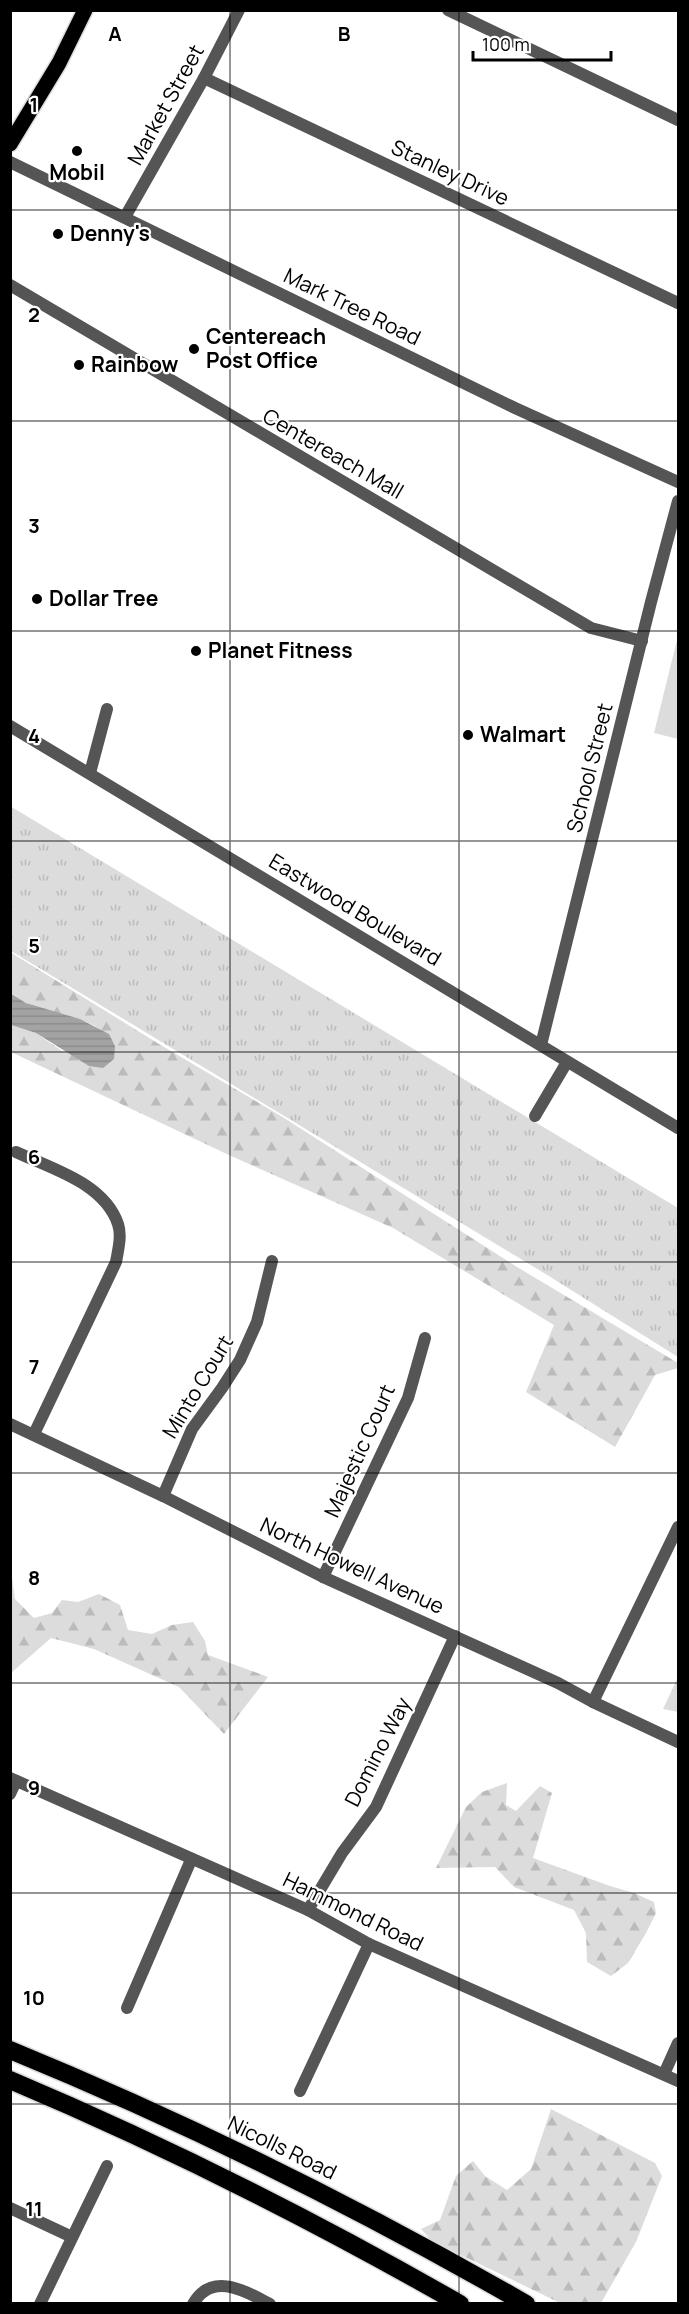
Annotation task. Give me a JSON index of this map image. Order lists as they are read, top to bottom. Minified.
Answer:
{"streets":{"highway":["Nicolls Road"],"street":["Market Street","Stanley Drive","Mark Tree Road","Centereach Mall","School Street","Eastwood Boulevard","Minto Court","Majestic Court","North Howell Avenue","Domino Way","Hammond Road"]},"crossings":[["Market Street","Stanley Drive"],["Market Street","Mark Tree Road"],["Centereach Mall","School Street"],["School Street","Eastwood Boulevard"],["Minto Court","North Howell Avenue"],["Majestic Court","North Howell Avenue"],["North Howell Avenue","Domino Way"],["Domino Way","Hammond Road"]],"places":["Mobil","Denny's","Centereach Post Office","Rainbow","Dollar Tree","Planet Fitness","Walmart"],"scale_bar":"100 m","grid":{"columns":["A","B"],"rows":["1","2","3","4","5","6","7","8","9","10","11"]}}
